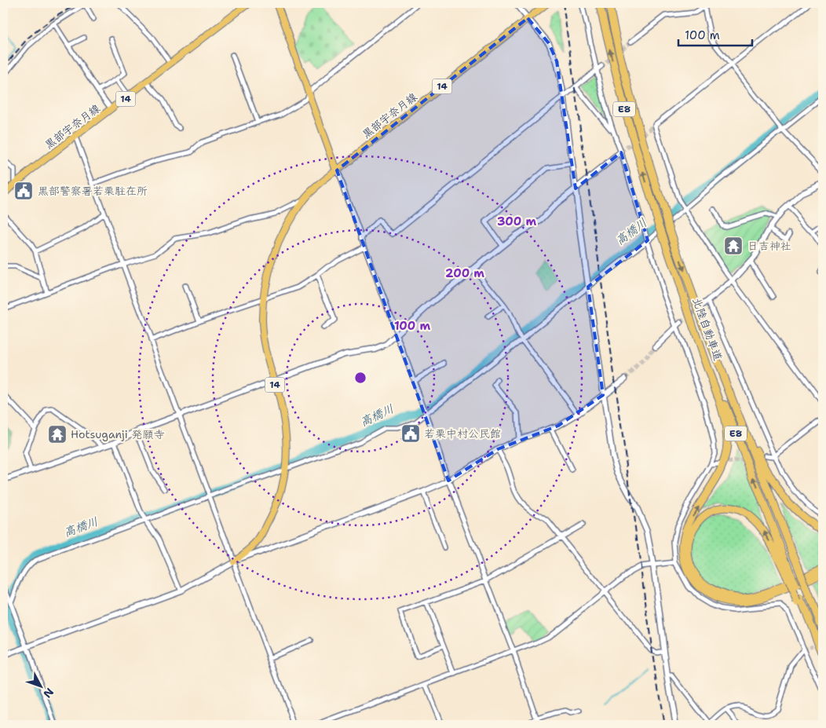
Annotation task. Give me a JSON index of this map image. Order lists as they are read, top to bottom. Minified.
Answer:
{"streets":{"highway":["E8","北陸自動車道"],"main road":["14","黒部宇奈月線"]},"water":["高橋川"],"places":{"public building":["黒部警察署若栗駐在所","若栗中村公民館"],"temple":["日吉神社","Hotsuganji 発願寺"]},"scale_bar":"100 m","north":"bottom right","rings":["300 m","200 m","100 m"]}
